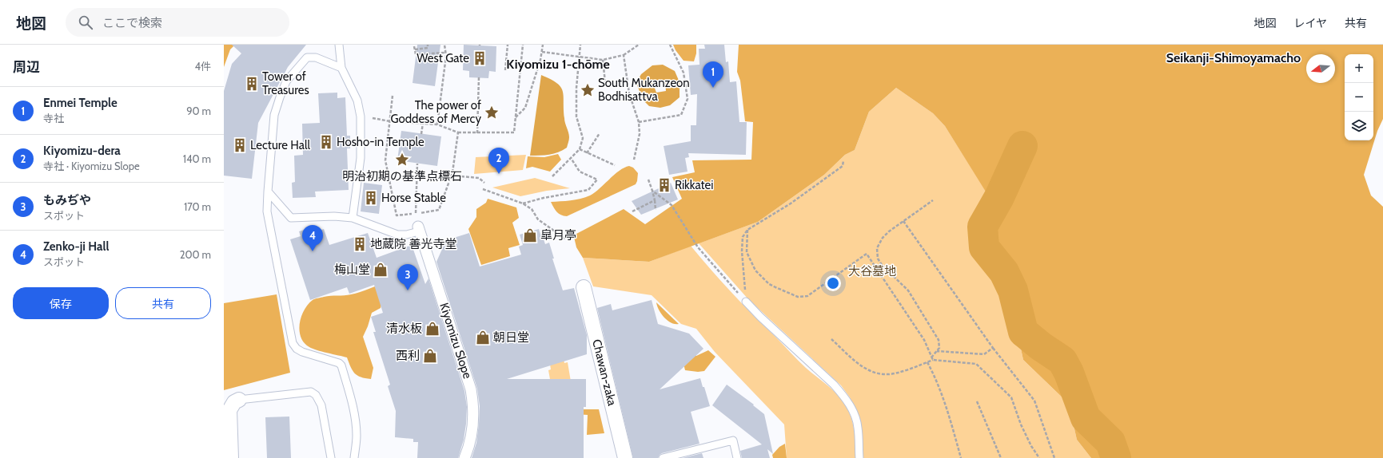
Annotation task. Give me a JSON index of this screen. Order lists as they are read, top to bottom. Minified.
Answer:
{"streets":{"street":["Kiyomizu Slope","Chawan-zaka"]},"districts":["Seikanji-Shimoyamacho","Kiyomizu 1-chōme"],"parks":["大谷墓地"],"places":{"building":["West Gate","Tower of Treasures","Hosho-in Temple","Lecture Hall","Rikkatei","Horse Stable","地蔵院 善光寺堂"],"place":["South Mukanzeon Bodhisattva","The power of Goddess of Mercy","明治初期の基準点標石"],"shop":["皐月亭","梅山堂","清水板","朝日堂","西利"]},"north":"left","page":{"header":"地図","search":"ここで検索","nav":["地図","レイヤ","共有"],"heading":["周辺","4件"],"map_buttons":["+","−"],"pins":["1","2","4","3"],"list":[{"mark":"1","name":"Enmei Temple","note":"寺社","value":"90 m"},{"mark":"2","name":"Kiyomizu-dera","note":"寺社 · Kiyomizu Slope","value":"140 m"},{"mark":"3","name":"もみぢや","note":"スポット","value":"170 m"},{"mark":"4","name":"Zenko-ji Hall","note":"スポット","value":"200 m"}],"buttons":["保存","共有"]}}
